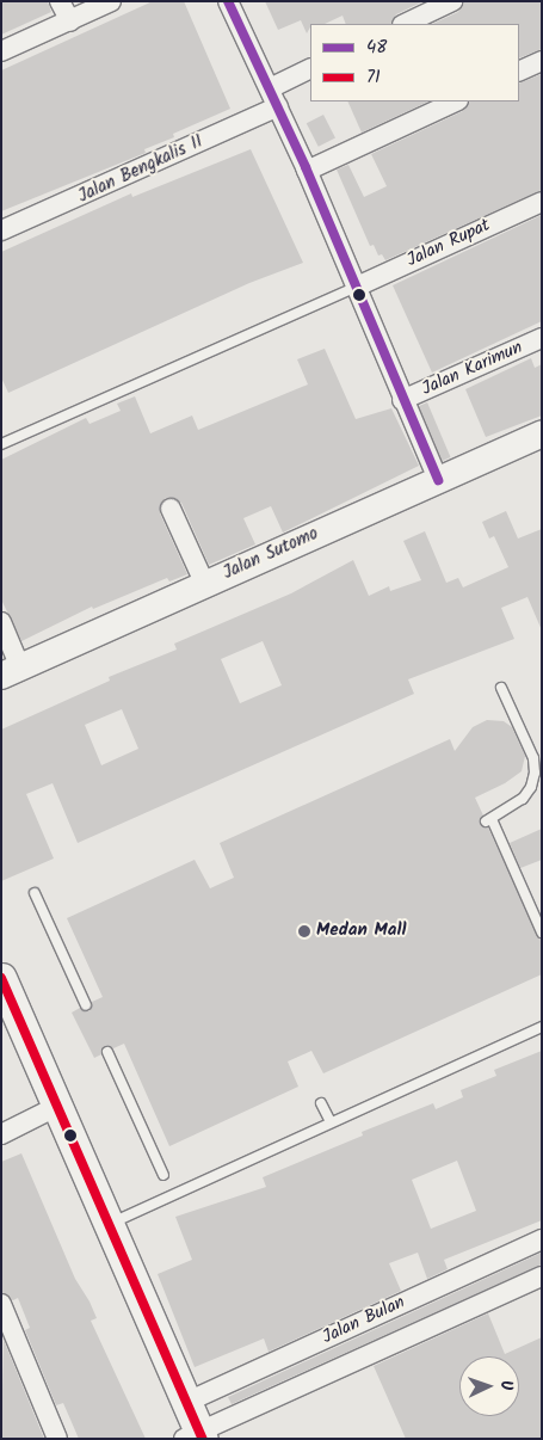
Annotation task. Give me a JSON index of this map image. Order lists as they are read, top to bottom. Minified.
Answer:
{"streets":{"main road":["Jalan Sutomo"],"street":["Jalan Bengkalis II","Jalan Rupat","Jalan Karimun","Jalan Bulan"]},"places":["Medan Mall"],"lines":["transit line 48","transit line 71"],"legend":["48","71"],"north":"right"}
